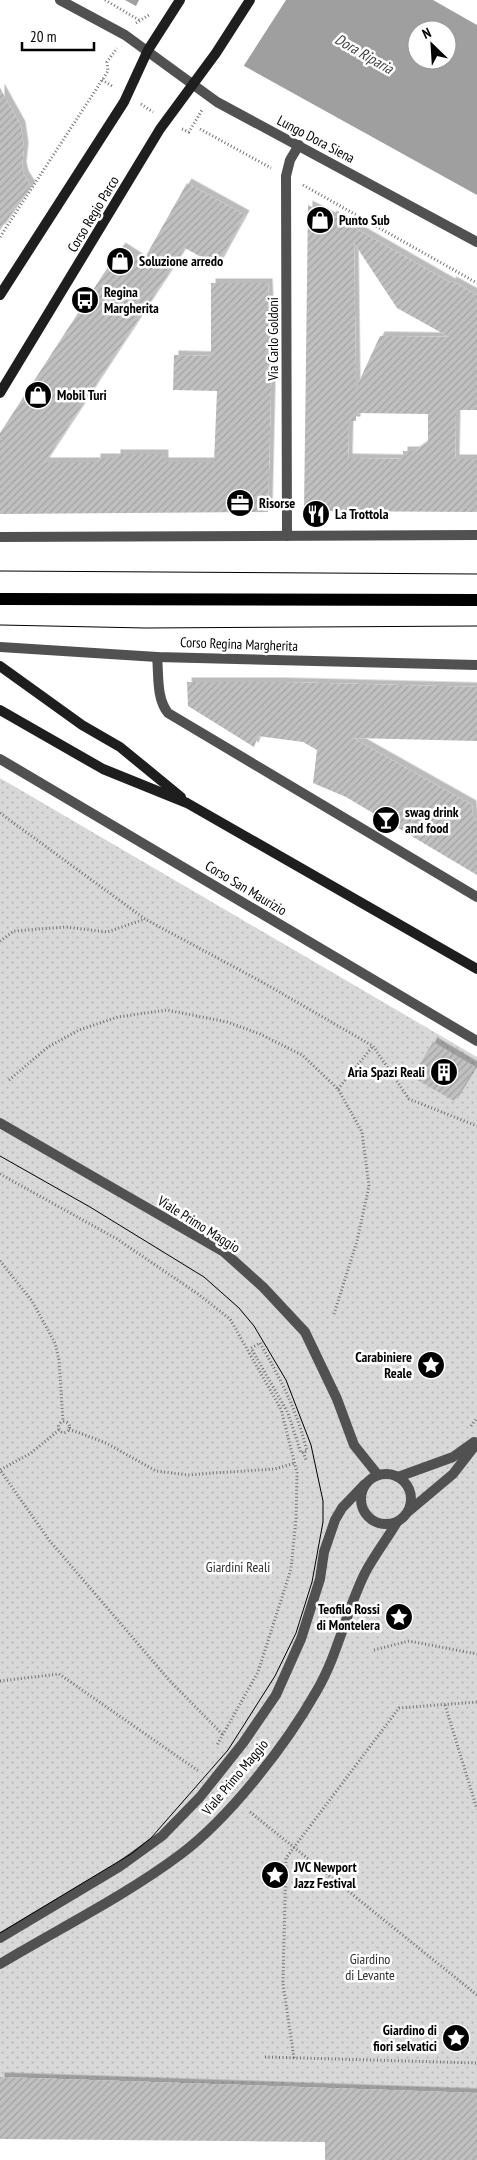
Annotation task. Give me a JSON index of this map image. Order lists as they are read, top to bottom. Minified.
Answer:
{"streets":{"main road":["Corso Regio Parco"],"street":["Lungo Dora Siena","Via Carlo Goldoni","Corso Regina Margherita","Corso San Maurizio","Viale Primo Maggio"]},"crossings":[["Lungo Dora Siena","Corso Regio Parco"],["Lungo Dora Siena","Via Carlo Goldoni"]],"water":["Dora Riparia"],"parks":["Giardini Reali","Giardino di Levante"],"places":{"shop":["Punto Sub","Soluzione arredo","Mobil Turi"],"bus stop":["Regina Margherita"],"office":["Risorse"],"restaurant":["La Trottola"],"bar":["swag drink and food"],"building":["Aria Spazi Reali"],"place":["Carabiniere Reale","Teofilo Rossi di Montelera","JVC Newport Jazz Festival","Giardino di fiori selvatici"]},"scale_bar":"20 m","north":"top left"}
